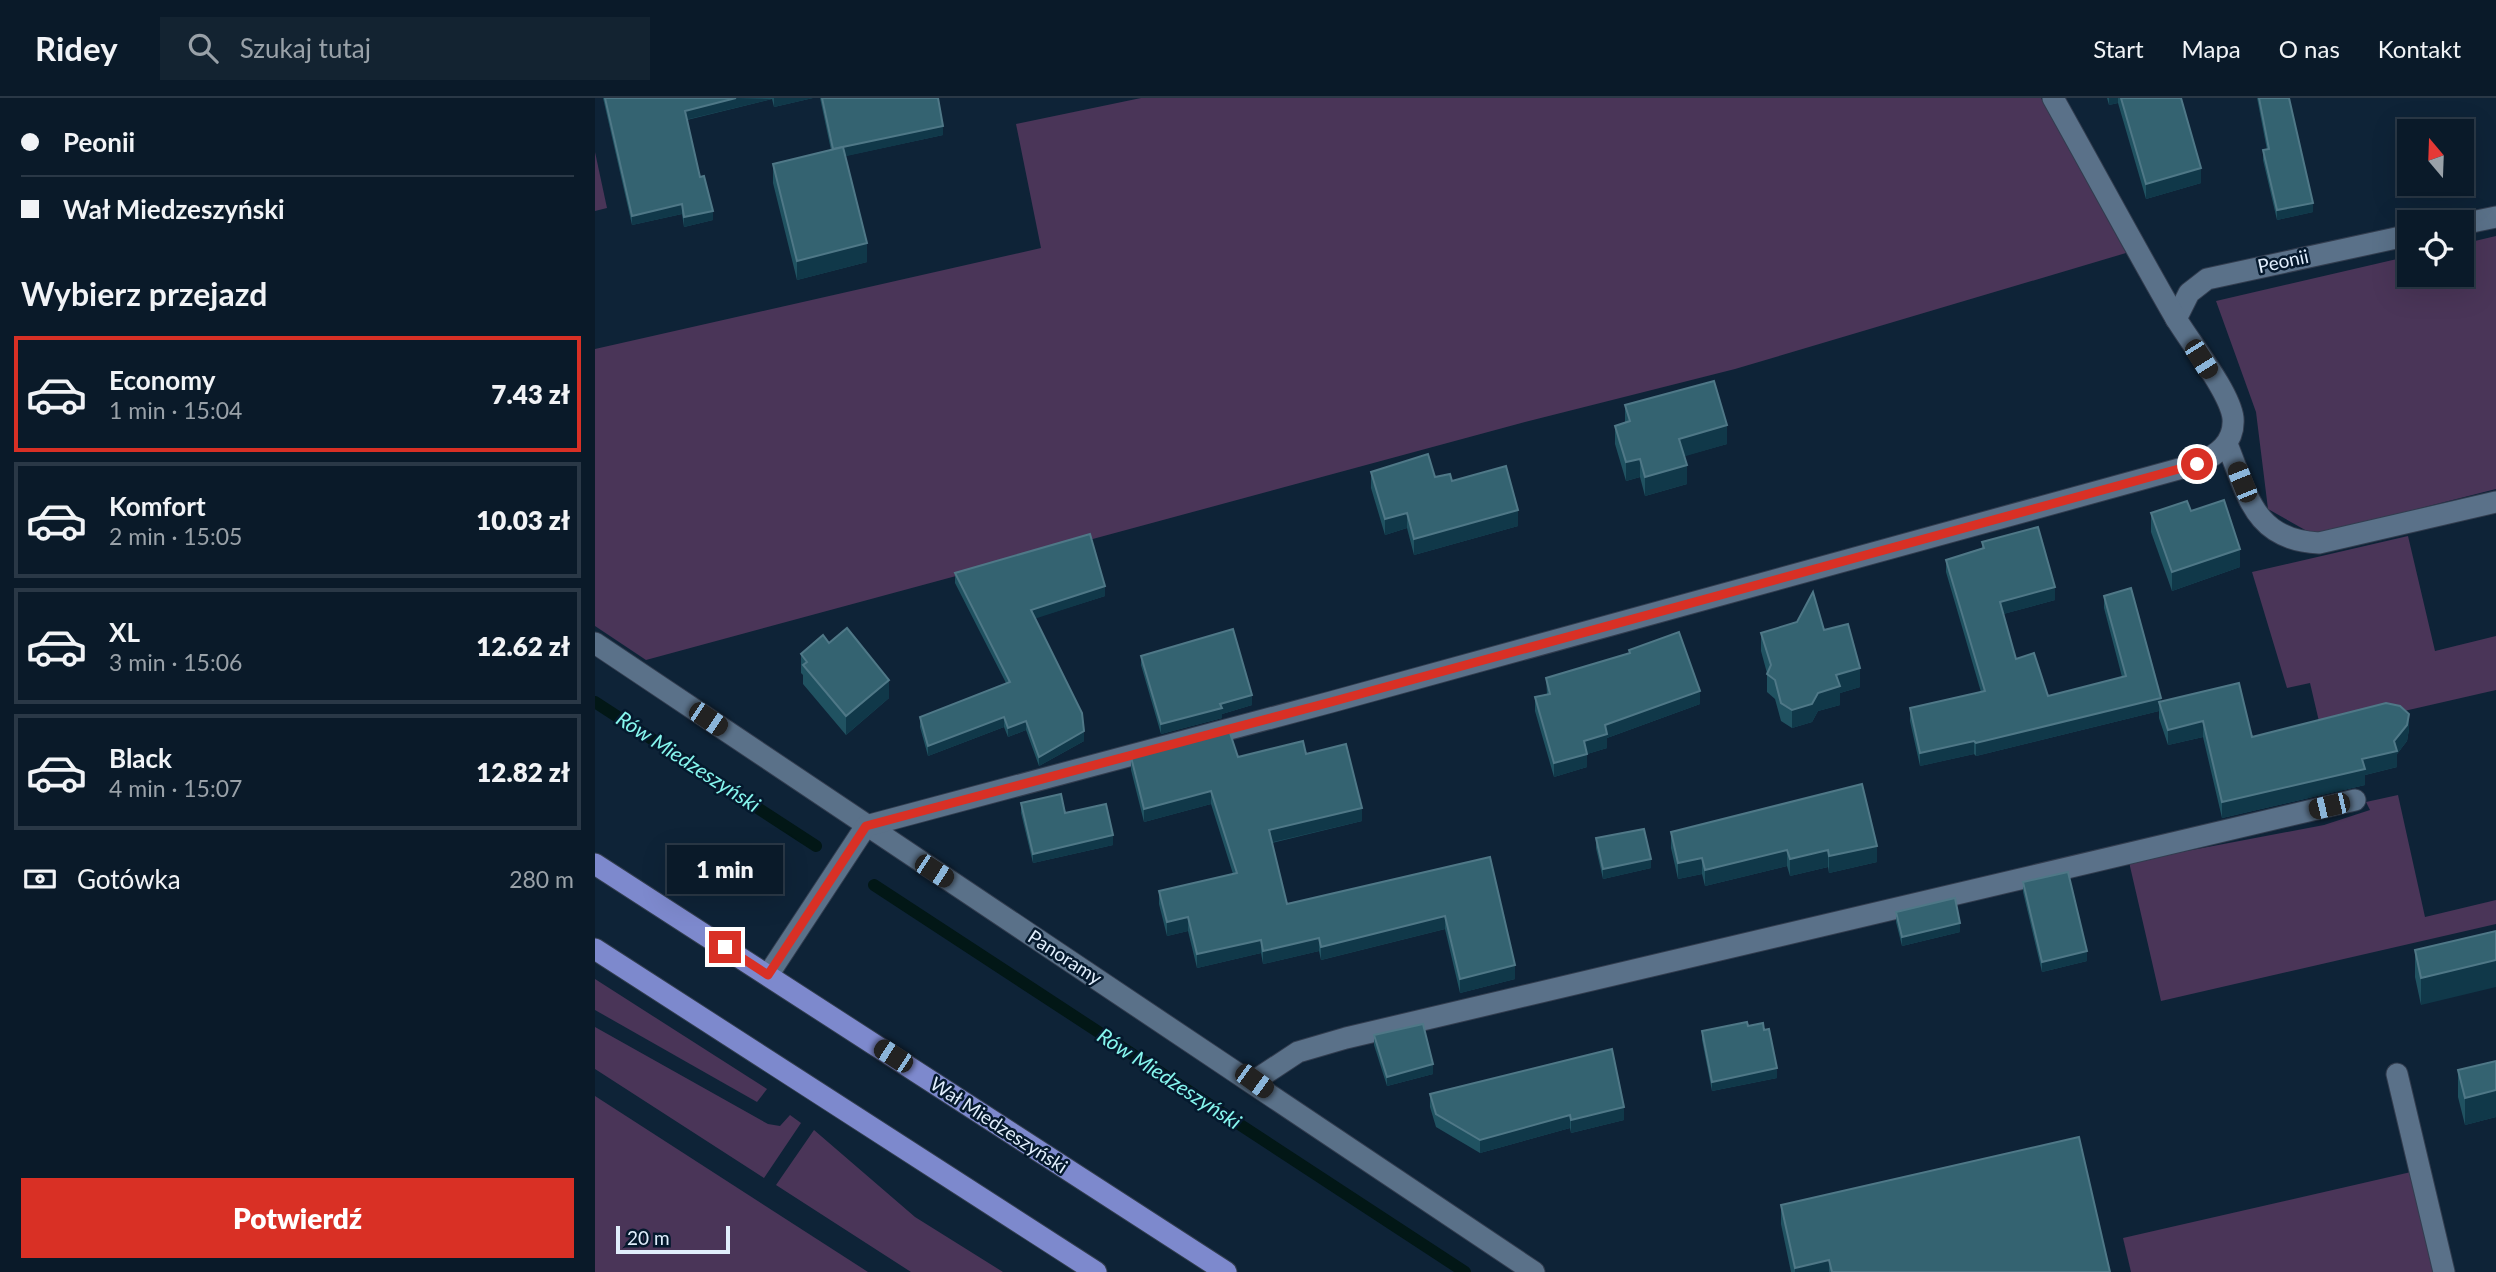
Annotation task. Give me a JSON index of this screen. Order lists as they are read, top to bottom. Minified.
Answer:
{"streets":{"main road":["Wał Miedzeszyński"],"street":["Peonii","Panoramy"]},"water":["Rów Miedzeszyński"],"scale_bar":"20 m","north":"top","page":{"header":"Ridey","search":"Szukaj tutaj","nav":["Start","Mapa","O nas","Kontakt"],"banner":["Peonii","Wał Miedzeszyński"],"heading":"Wybierz przejazd","list":[{"name":"Economy","note":"1 min · 15:04","value":"7.43 zł"},{"name":"Komfort","note":"2 min · 15:05","value":"10.03 zł"},{"name":"XL","note":"3 min · 15:06","value":"12.62 zł"},{"name":"Black","note":"4 min · 15:07","value":"12.82 zł"}],"pay":["Gotówka","280 m"],"bubble":"1 min","buttons":"Potwierdź","scale":"20 m"}}
